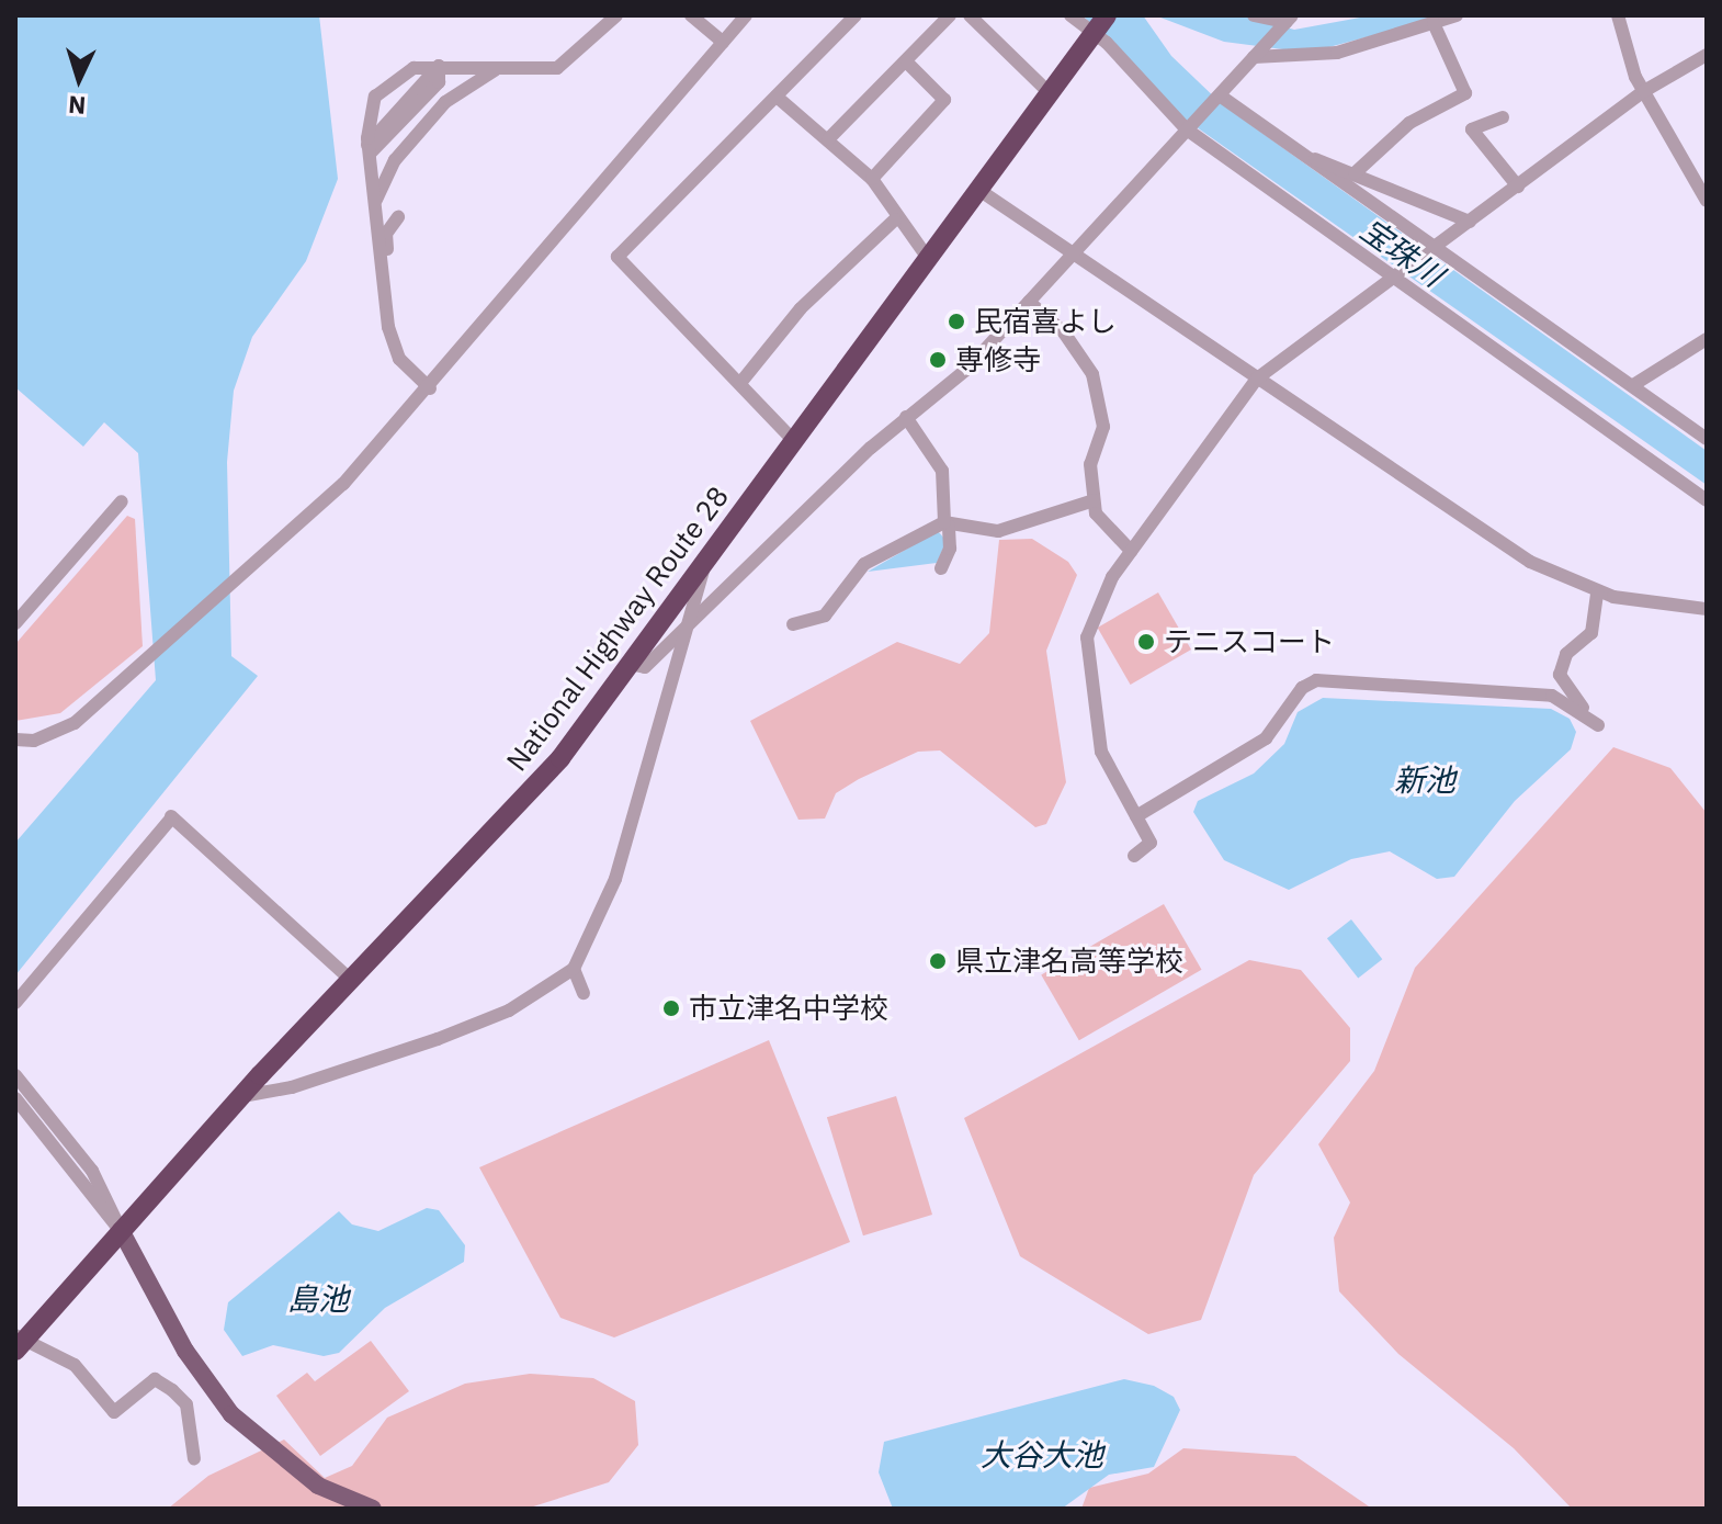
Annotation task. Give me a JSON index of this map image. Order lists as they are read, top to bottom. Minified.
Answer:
{"streets":{"highway":["National Highway Route 28"]},"water":["宝珠川","新池","島池","大谷大池"],"places":["民宿喜よし","専修寺","テニスコート","県立津名高等学校","市立津名中学校"],"north":"bottom"}
